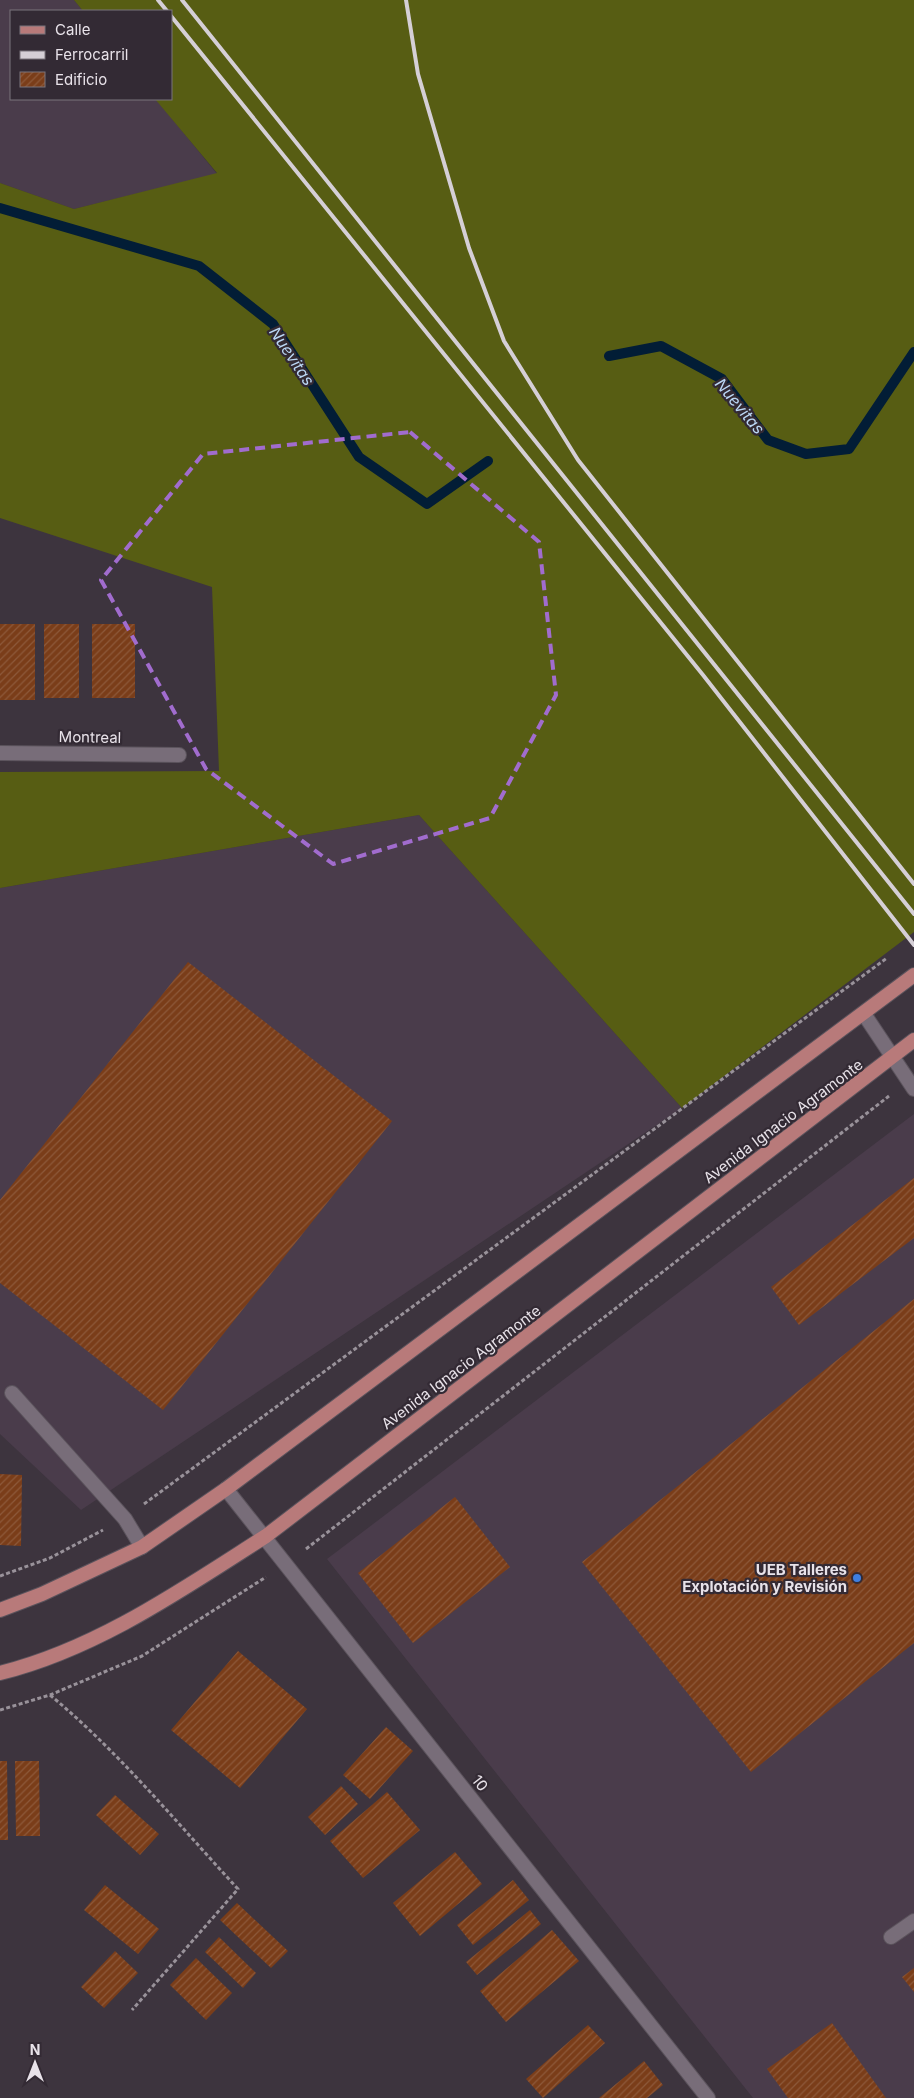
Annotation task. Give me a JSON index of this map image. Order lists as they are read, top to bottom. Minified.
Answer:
{"streets":{"main road":["Avenida Ignacio Agramonte"],"street":["Montreal","10"]},"crossings":[["Avenida Ignacio Agramonte","10"]],"water":["Nuevitas"],"places":["UEB Talleres Explotación y Revisión"],"legend":["Calle","Ferrocarril","Edificio"],"north":"top"}
